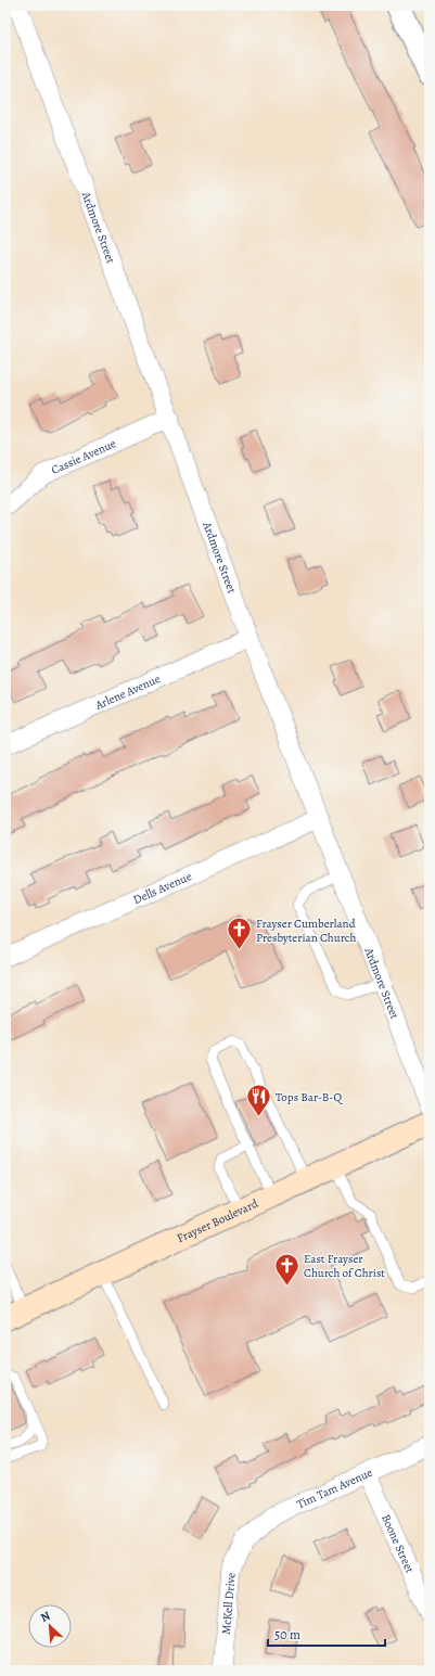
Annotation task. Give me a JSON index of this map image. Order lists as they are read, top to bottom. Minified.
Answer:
{"streets":{"main road":["Frayser Boulevard"],"street":["Ardmore Street","Cassie Avenue","Arlene Avenue","Dells Avenue","Tim Tam Avenue","Boone Street","McKell Drive"]},"crossings":[["Ardmore Street","Cassie Avenue"],["Ardmore Street","Arlene Avenue"],["Ardmore Street","Dells Avenue"],["Tim Tam Avenue","Boone Street"],["Tim Tam Avenue","McKell Drive"]],"places":{"church":["Frayser Cumberland Presbyterian Church","East Frayser Church of Christ"],"restaurant":["Tops Bar-B-Q"]},"scale_bar":"50 m","north":"top left"}
